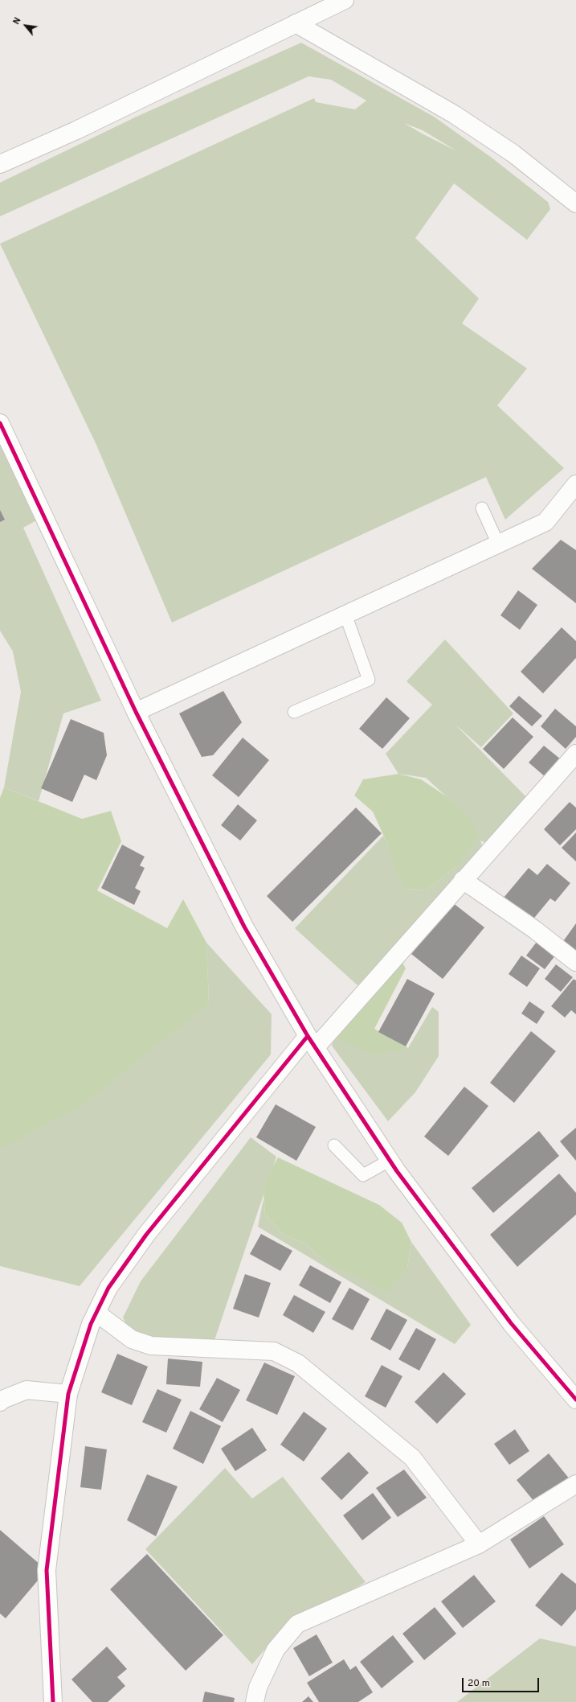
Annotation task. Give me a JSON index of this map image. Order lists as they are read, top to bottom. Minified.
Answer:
{"scale_bar":"20 m","north":"top left"}
